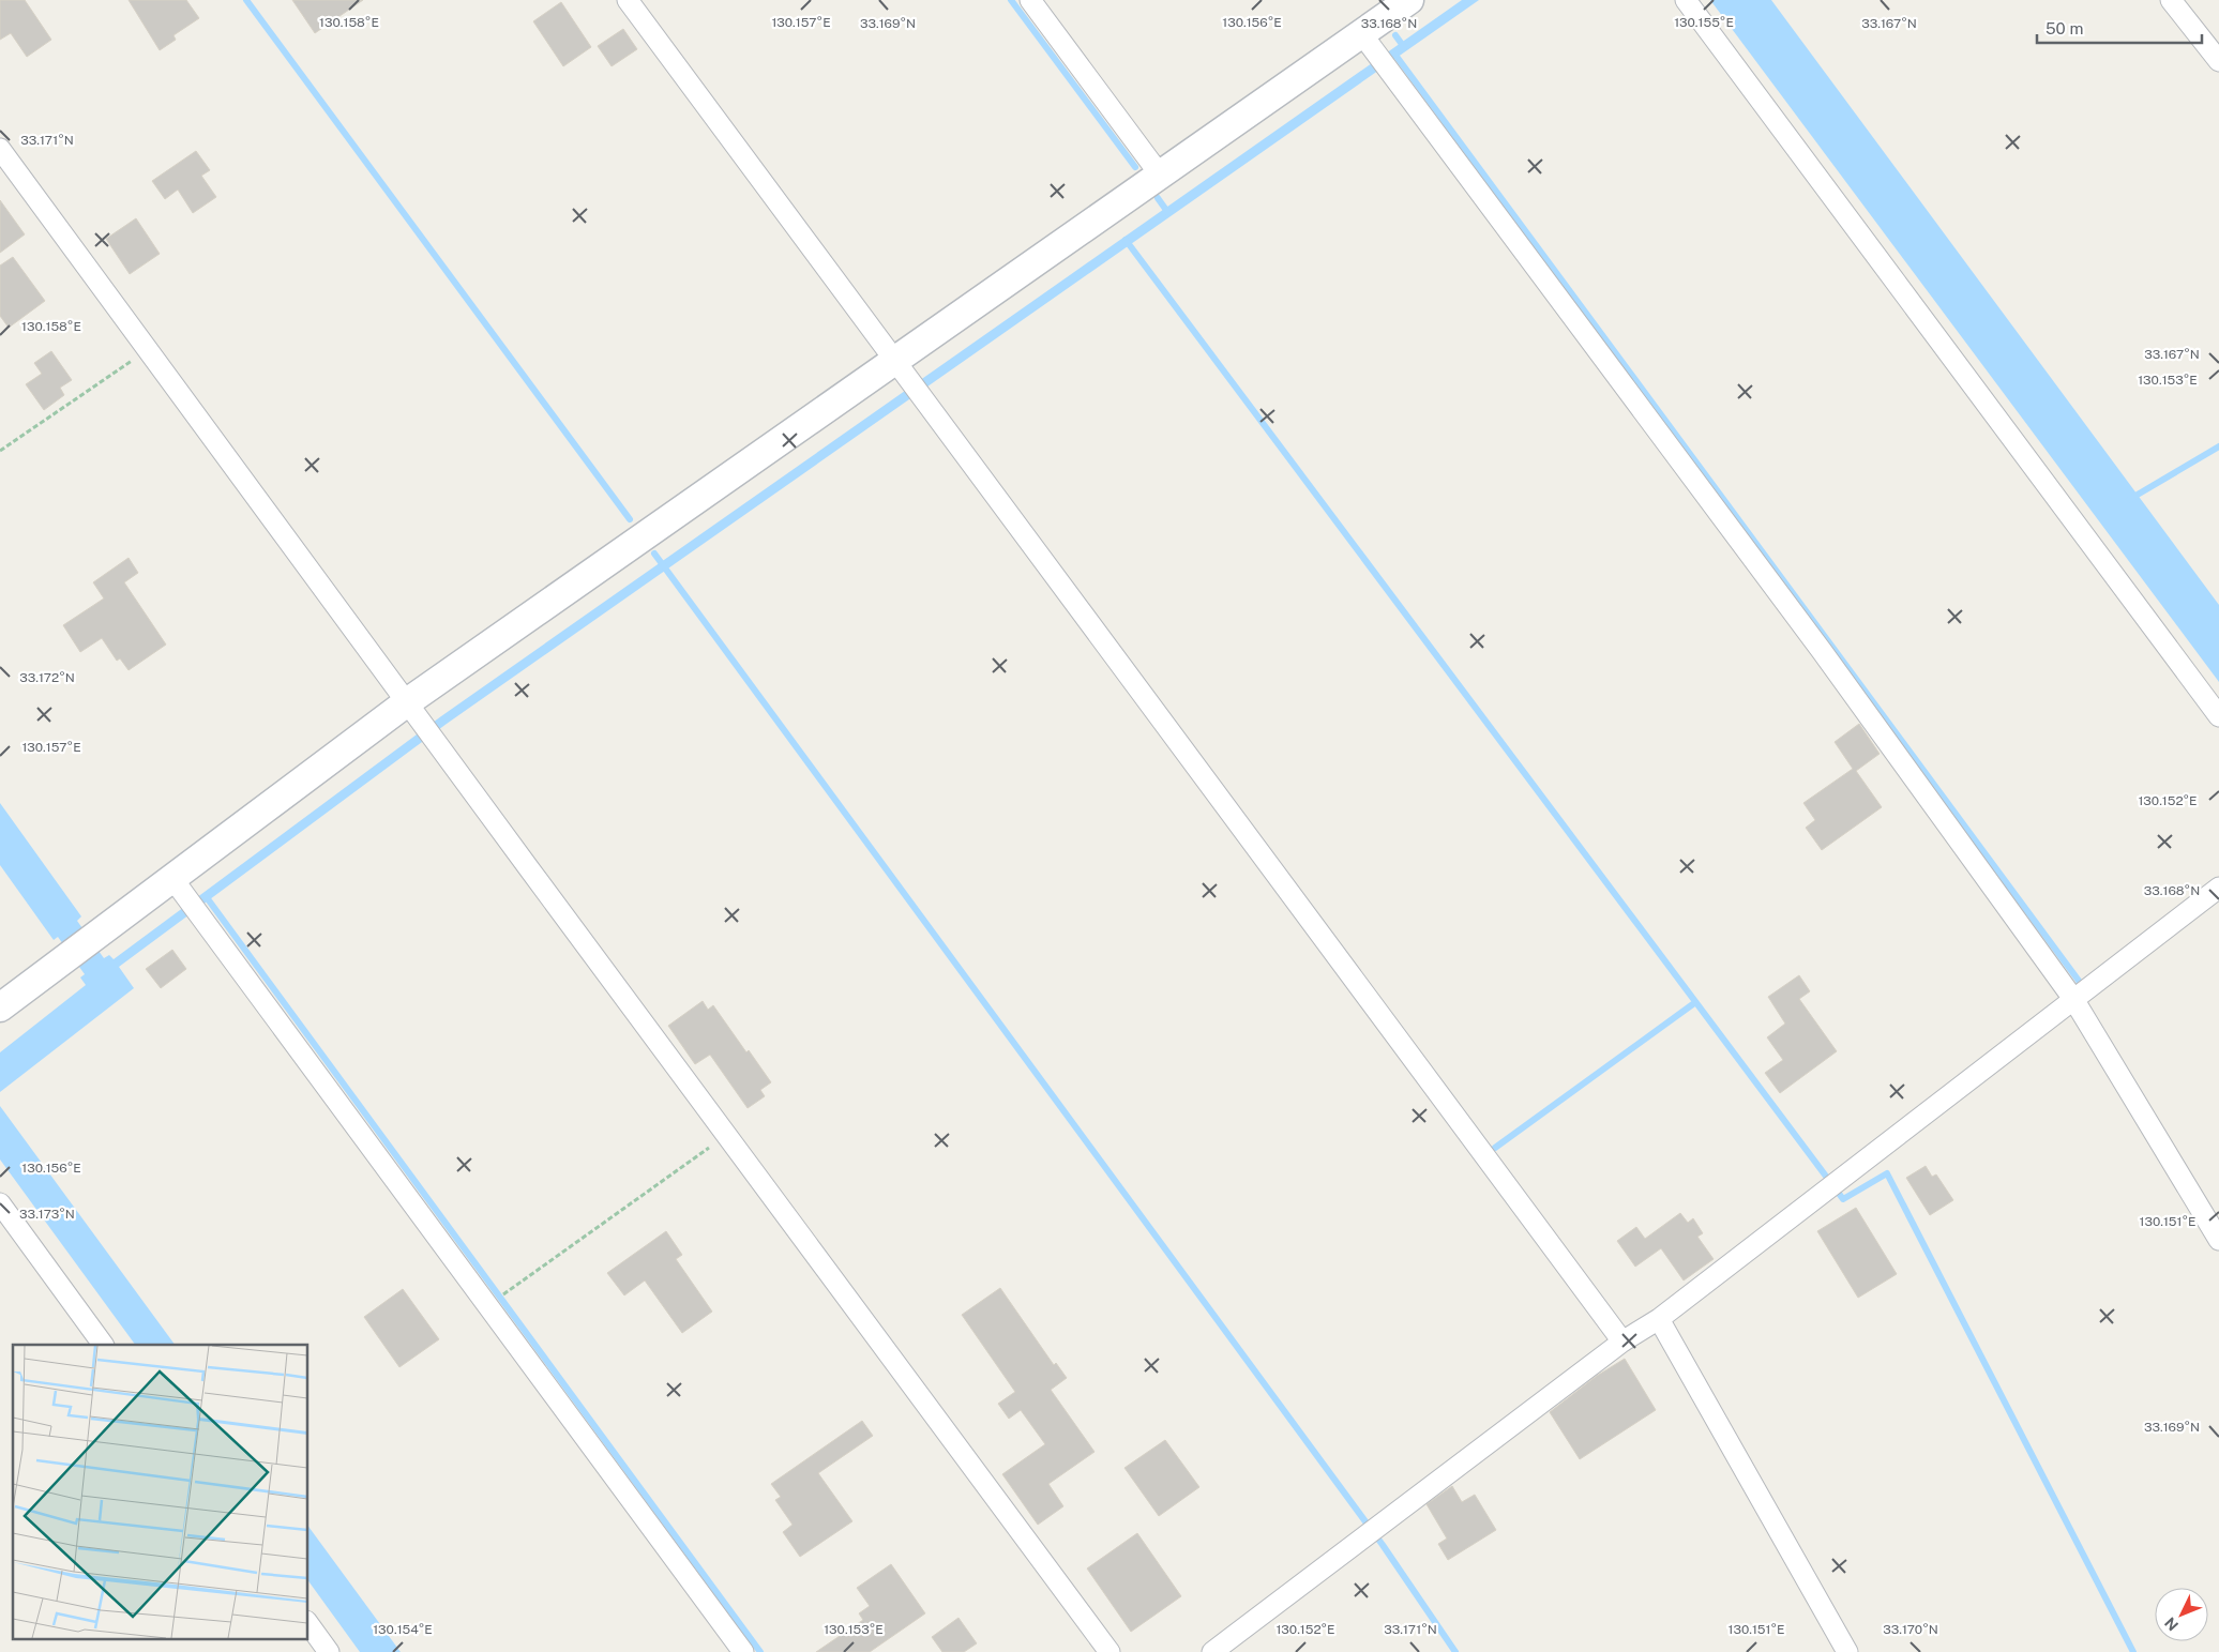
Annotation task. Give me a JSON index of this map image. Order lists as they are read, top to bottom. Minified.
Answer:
{"scale_bar":"50 m","north":"bottom left","coordinates":["130.158°E","130.157°E","130.156°E","130.155°E","33.169°N","33.168°N","33.167°N","33.171°N","130.153°E","33.172°N","130.152°E","33.173°N","130.151°E","33.170°N","130.154°E"]}
